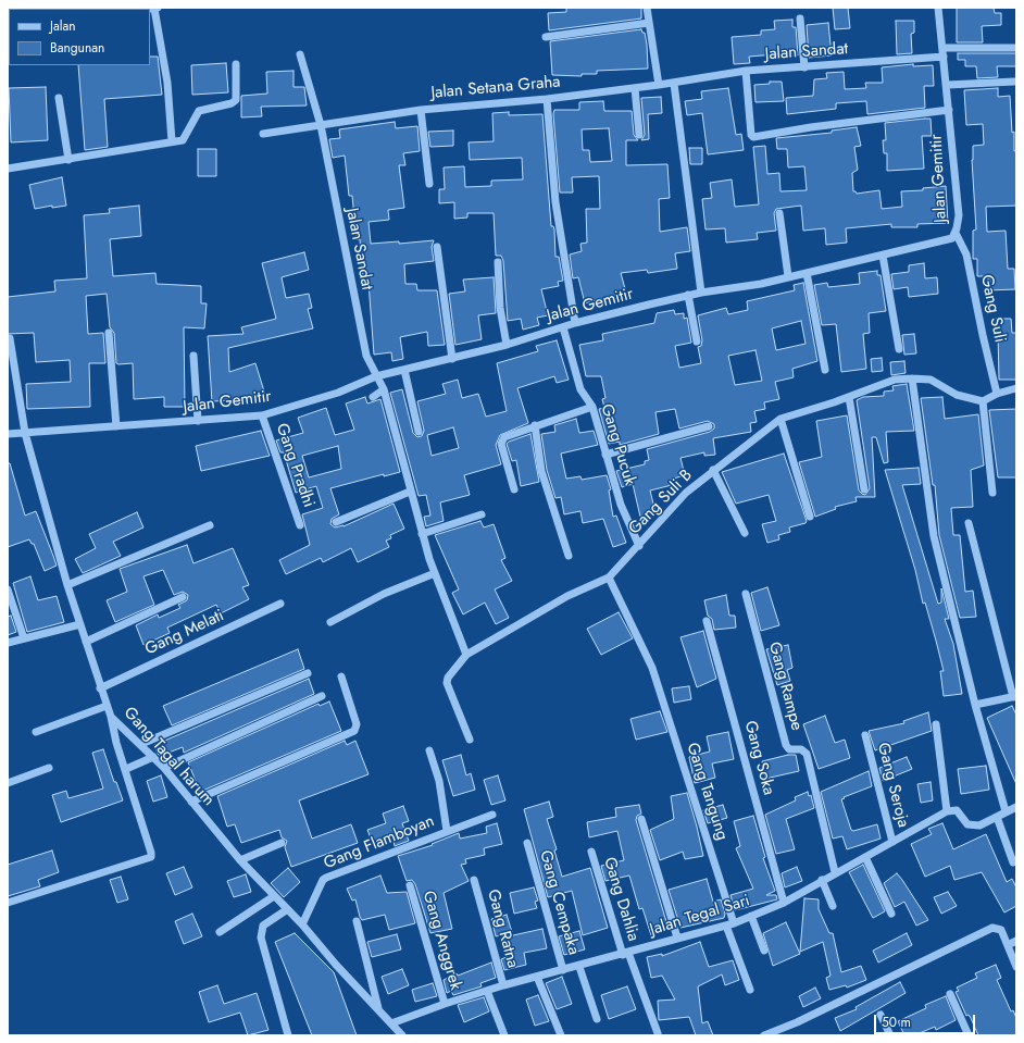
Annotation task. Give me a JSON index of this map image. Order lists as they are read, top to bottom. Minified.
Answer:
{"streets":{"street":["Jalan Sandat","Jalan Setana Graha","Jalan Gemitir","Gang Suli","Gang Pucuk","Gang Pradhi","Gang Suli B","Gang Melati","Gang Rampe","Gang Tagal harum","Gang Soka","Gang Seroja","Gang Tangung","Gang Flamboyan","Gang Dahlia","Gang Cempaka","Jalan Tegal Sari","Gang Ratna","Gang Anggrek"]},"crossings":[["Jalan Sandat","Jalan Setana Graha"],["Jalan Sandat","Jalan Gemitir"],["Jalan Sandat","Gang Suli B"],["Jalan Gemitir","Gang Suli"],["Jalan Gemitir","Gang Pucuk"],["Jalan Gemitir","Gang Pradhi"],["Jalan Gemitir","Gang Tagal harum"],["Gang Pucuk","Gang Suli B"],["Gang Suli B","Gang Tangung"],["Gang Melati","Gang Tagal harum"],["Gang Rampe","Jalan Tegal Sari"],["Gang Tagal harum","Gang Flamboyan"],["Gang Tagal harum","Jalan Tegal Sari"],["Gang Soka","Jalan Tegal Sari"],["Gang Seroja","Jalan Tegal Sari"],["Gang Tangung","Jalan Tegal Sari"],["Gang Dahlia","Jalan Tegal Sari"],["Gang Cempaka","Jalan Tegal Sari"],["Jalan Tegal Sari","Gang Ratna"],["Jalan Tegal Sari","Gang Anggrek"]],"legend":["Jalan","Bangunan"],"scale_bar":"50 m"}
